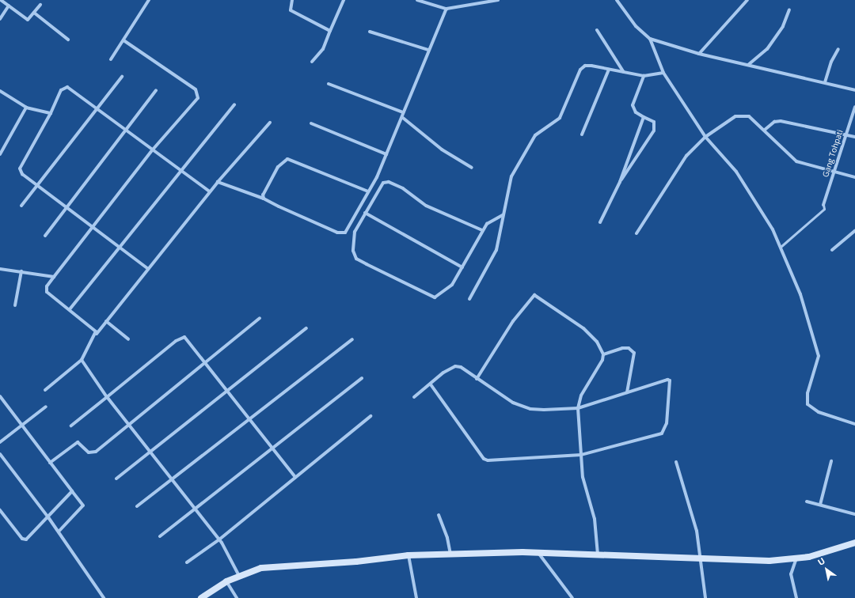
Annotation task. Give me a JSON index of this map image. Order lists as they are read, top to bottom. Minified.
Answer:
{"streets":{"street":["Gang Tohpati"]},"north":"top left"}
